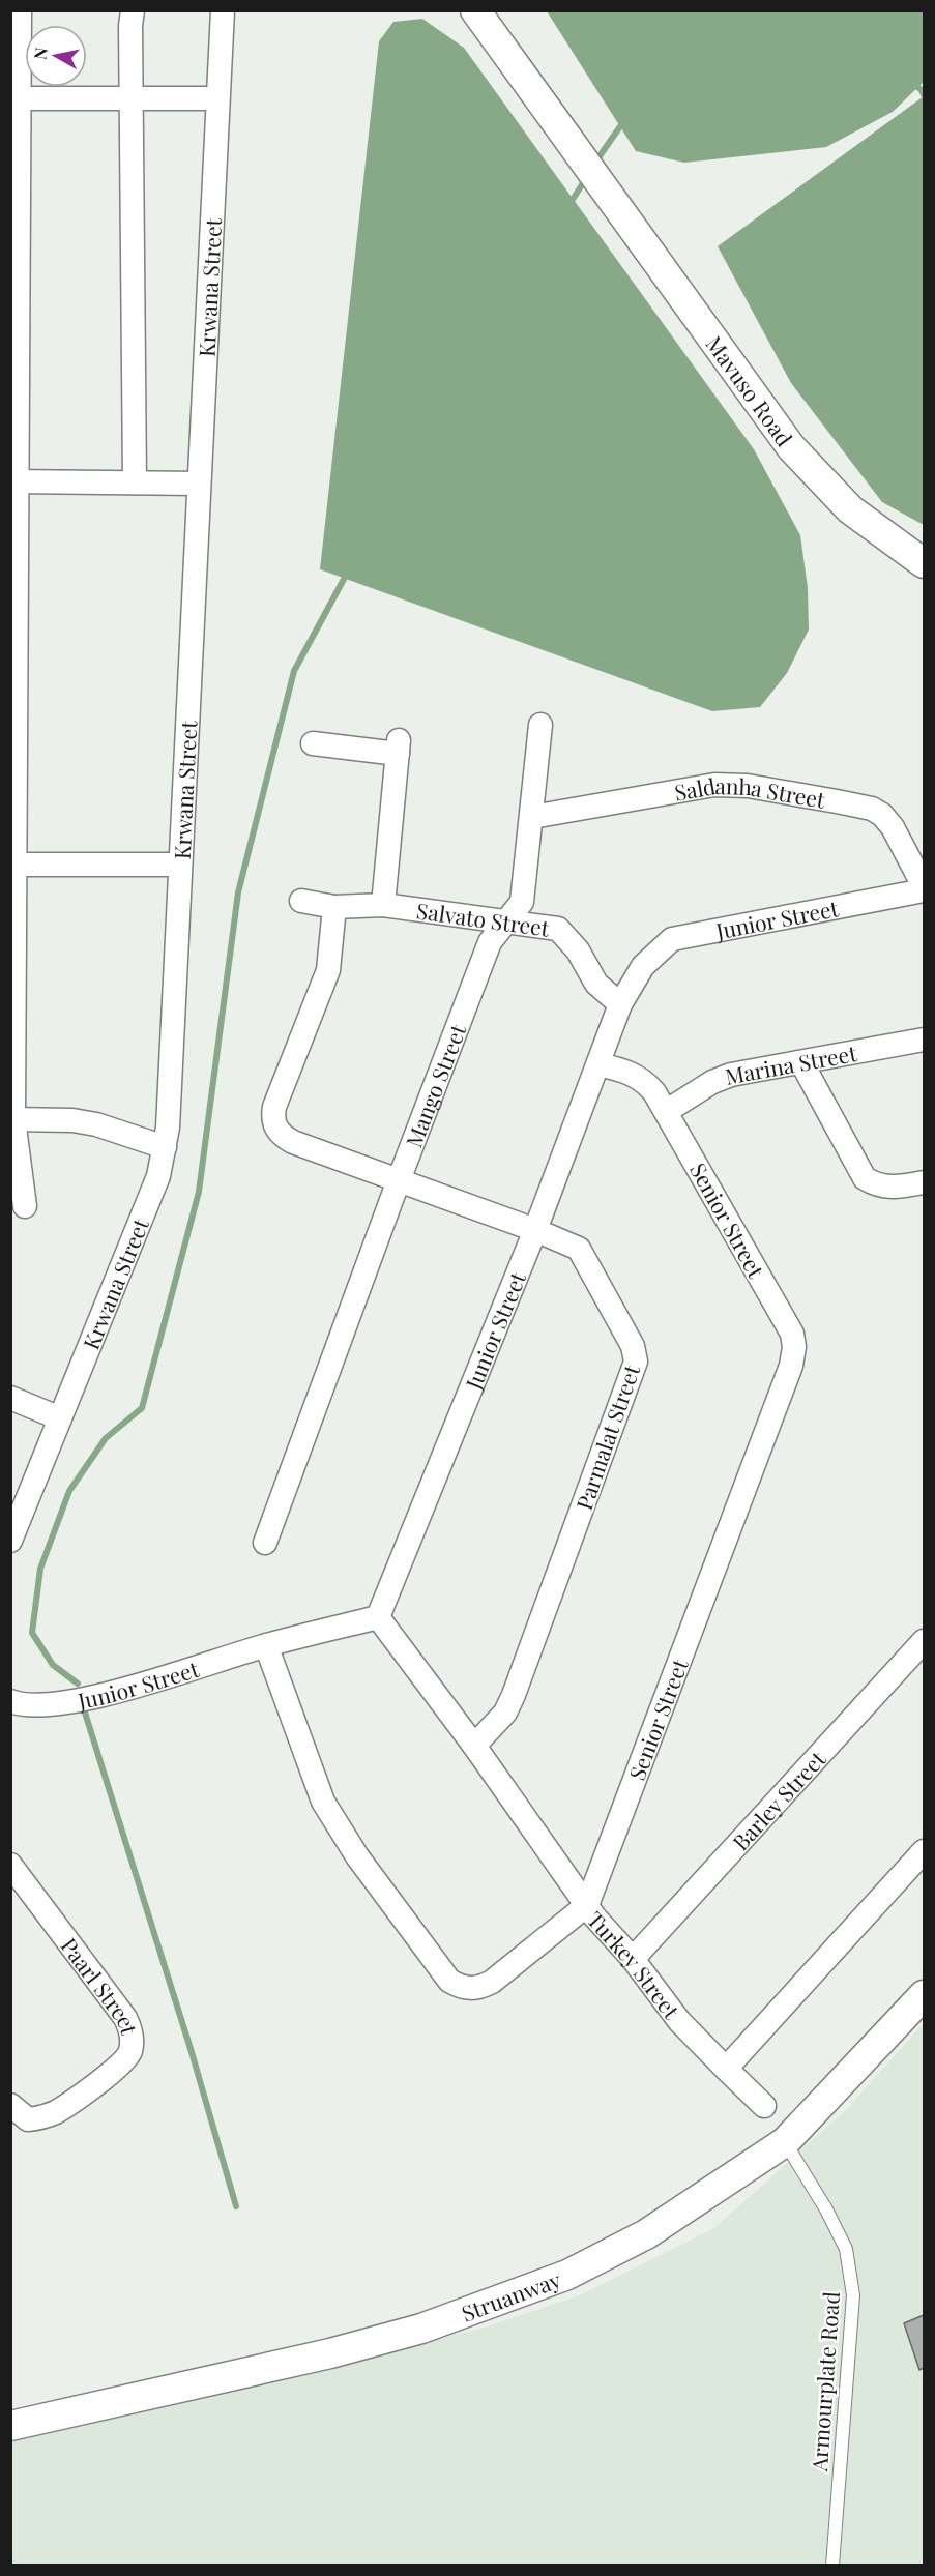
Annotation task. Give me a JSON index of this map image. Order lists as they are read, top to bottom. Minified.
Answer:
{"streets":{"street":["Krwana Street","Mavuso Road","Saldanha Street","Junior Street","Salvato Street","Marina Street","Mango Street","Senior Street","Parmalat Street","Barley Street","Turkey Street","Paarl Street","Struanway"],"lane":["Armourplate Road"]},"crossings":[["Saldanha Street","Junior Street"],["Saldanha Street","Mango Street"],["Junior Street","Salvato Street"],["Junior Street","Senior Street"],["Junior Street","Parmalat Street"],["Junior Street","Turkey Street"],["Salvato Street","Mango Street"],["Salvato Street","Parmalat Street"],["Marina Street","Senior Street"],["Mango Street","Parmalat Street"],["Senior Street","Turkey Street"],["Parmalat Street","Turkey Street"],["Barley Street","Turkey Street"],["Struanway","Armourplate Road"]],"north":"left"}
